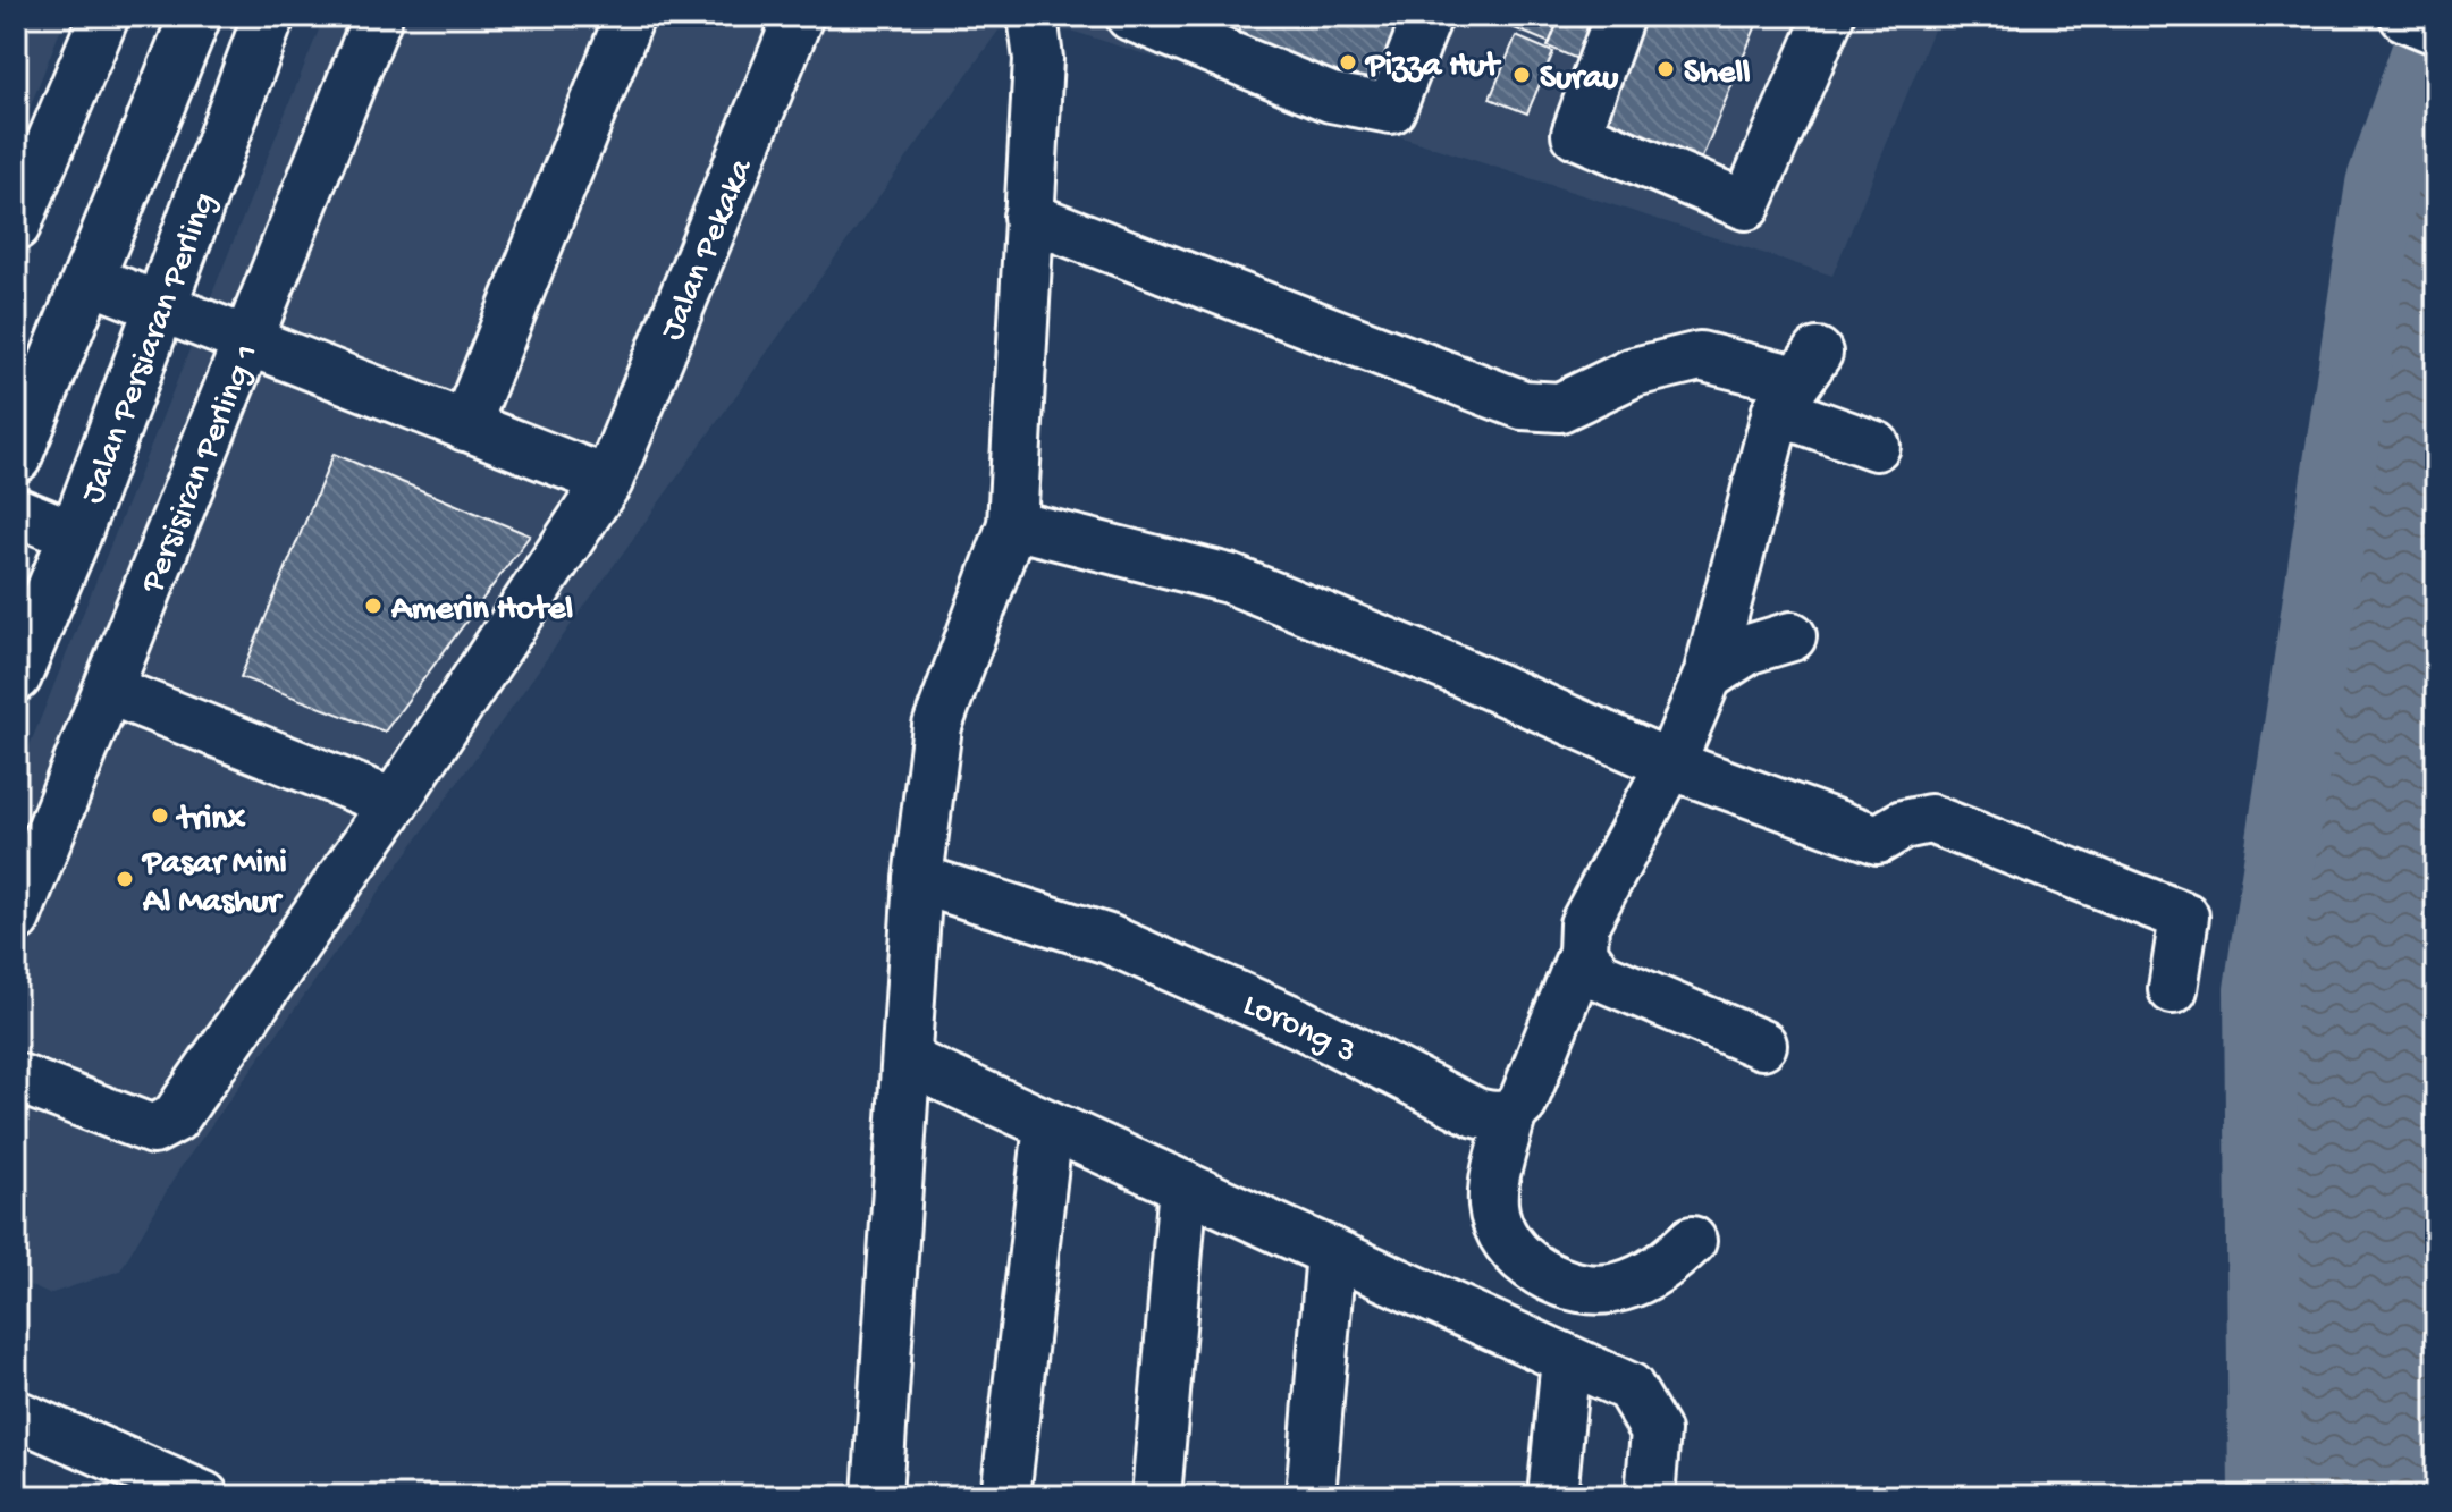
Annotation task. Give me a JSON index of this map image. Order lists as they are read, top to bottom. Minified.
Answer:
{"streets":{"main road":["Jalan Persiaran Perling"],"street":["Jalan Pekaka","Persisiran Perling 1","Lorong 3"]},"places":["Pizza Hut","Shell","Surau","Amerin Hotel","trinx","Pasar Mini Al Mashur"]}
